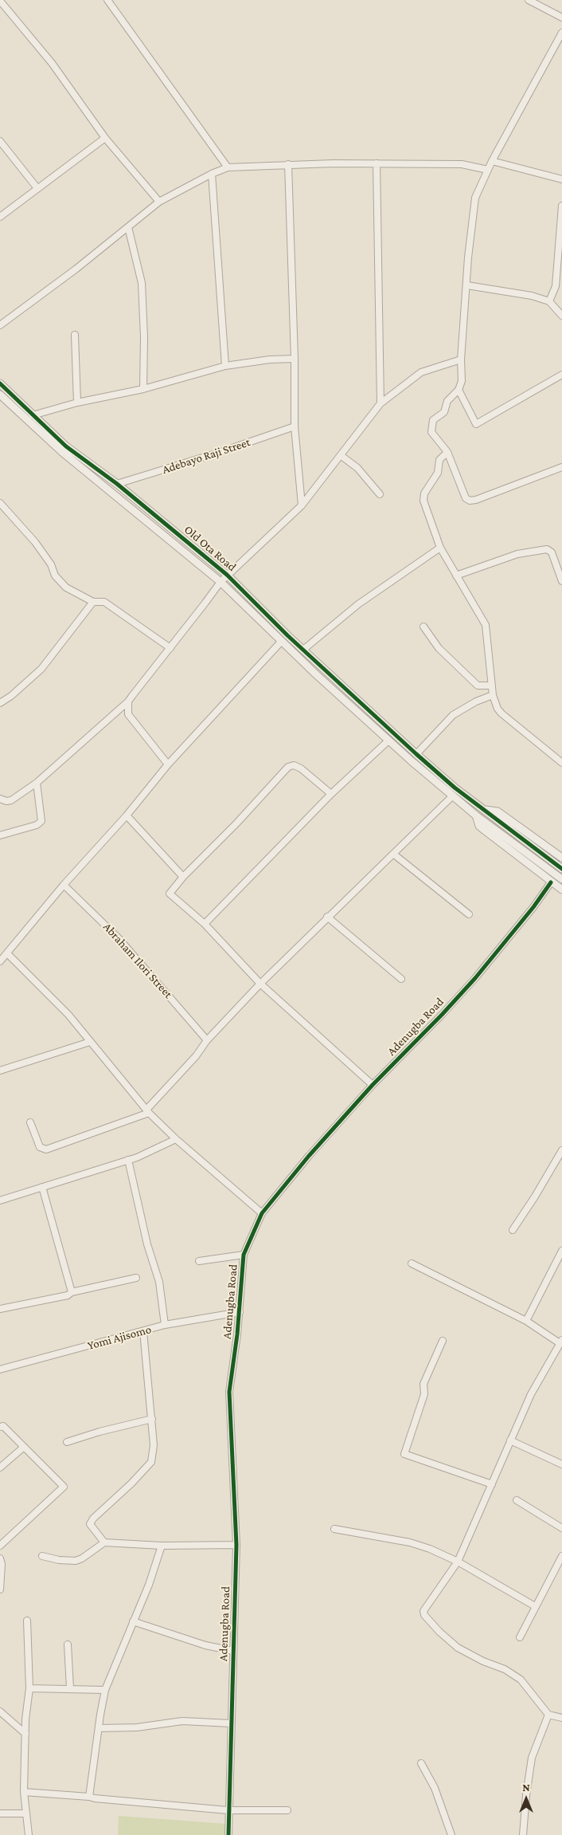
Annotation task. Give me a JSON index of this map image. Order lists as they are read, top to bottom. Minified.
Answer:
{"streets":{"street":["Adebayo Raji Street","Old Ota Road","Abraham Ilori Street","Adenugba Road","Yomi Ajisomo"]},"crossings":[["Adebayo Raji Street","Old Ota Road"],["Adenugba Road","Yomi Ajisomo"]],"north":"top"}
